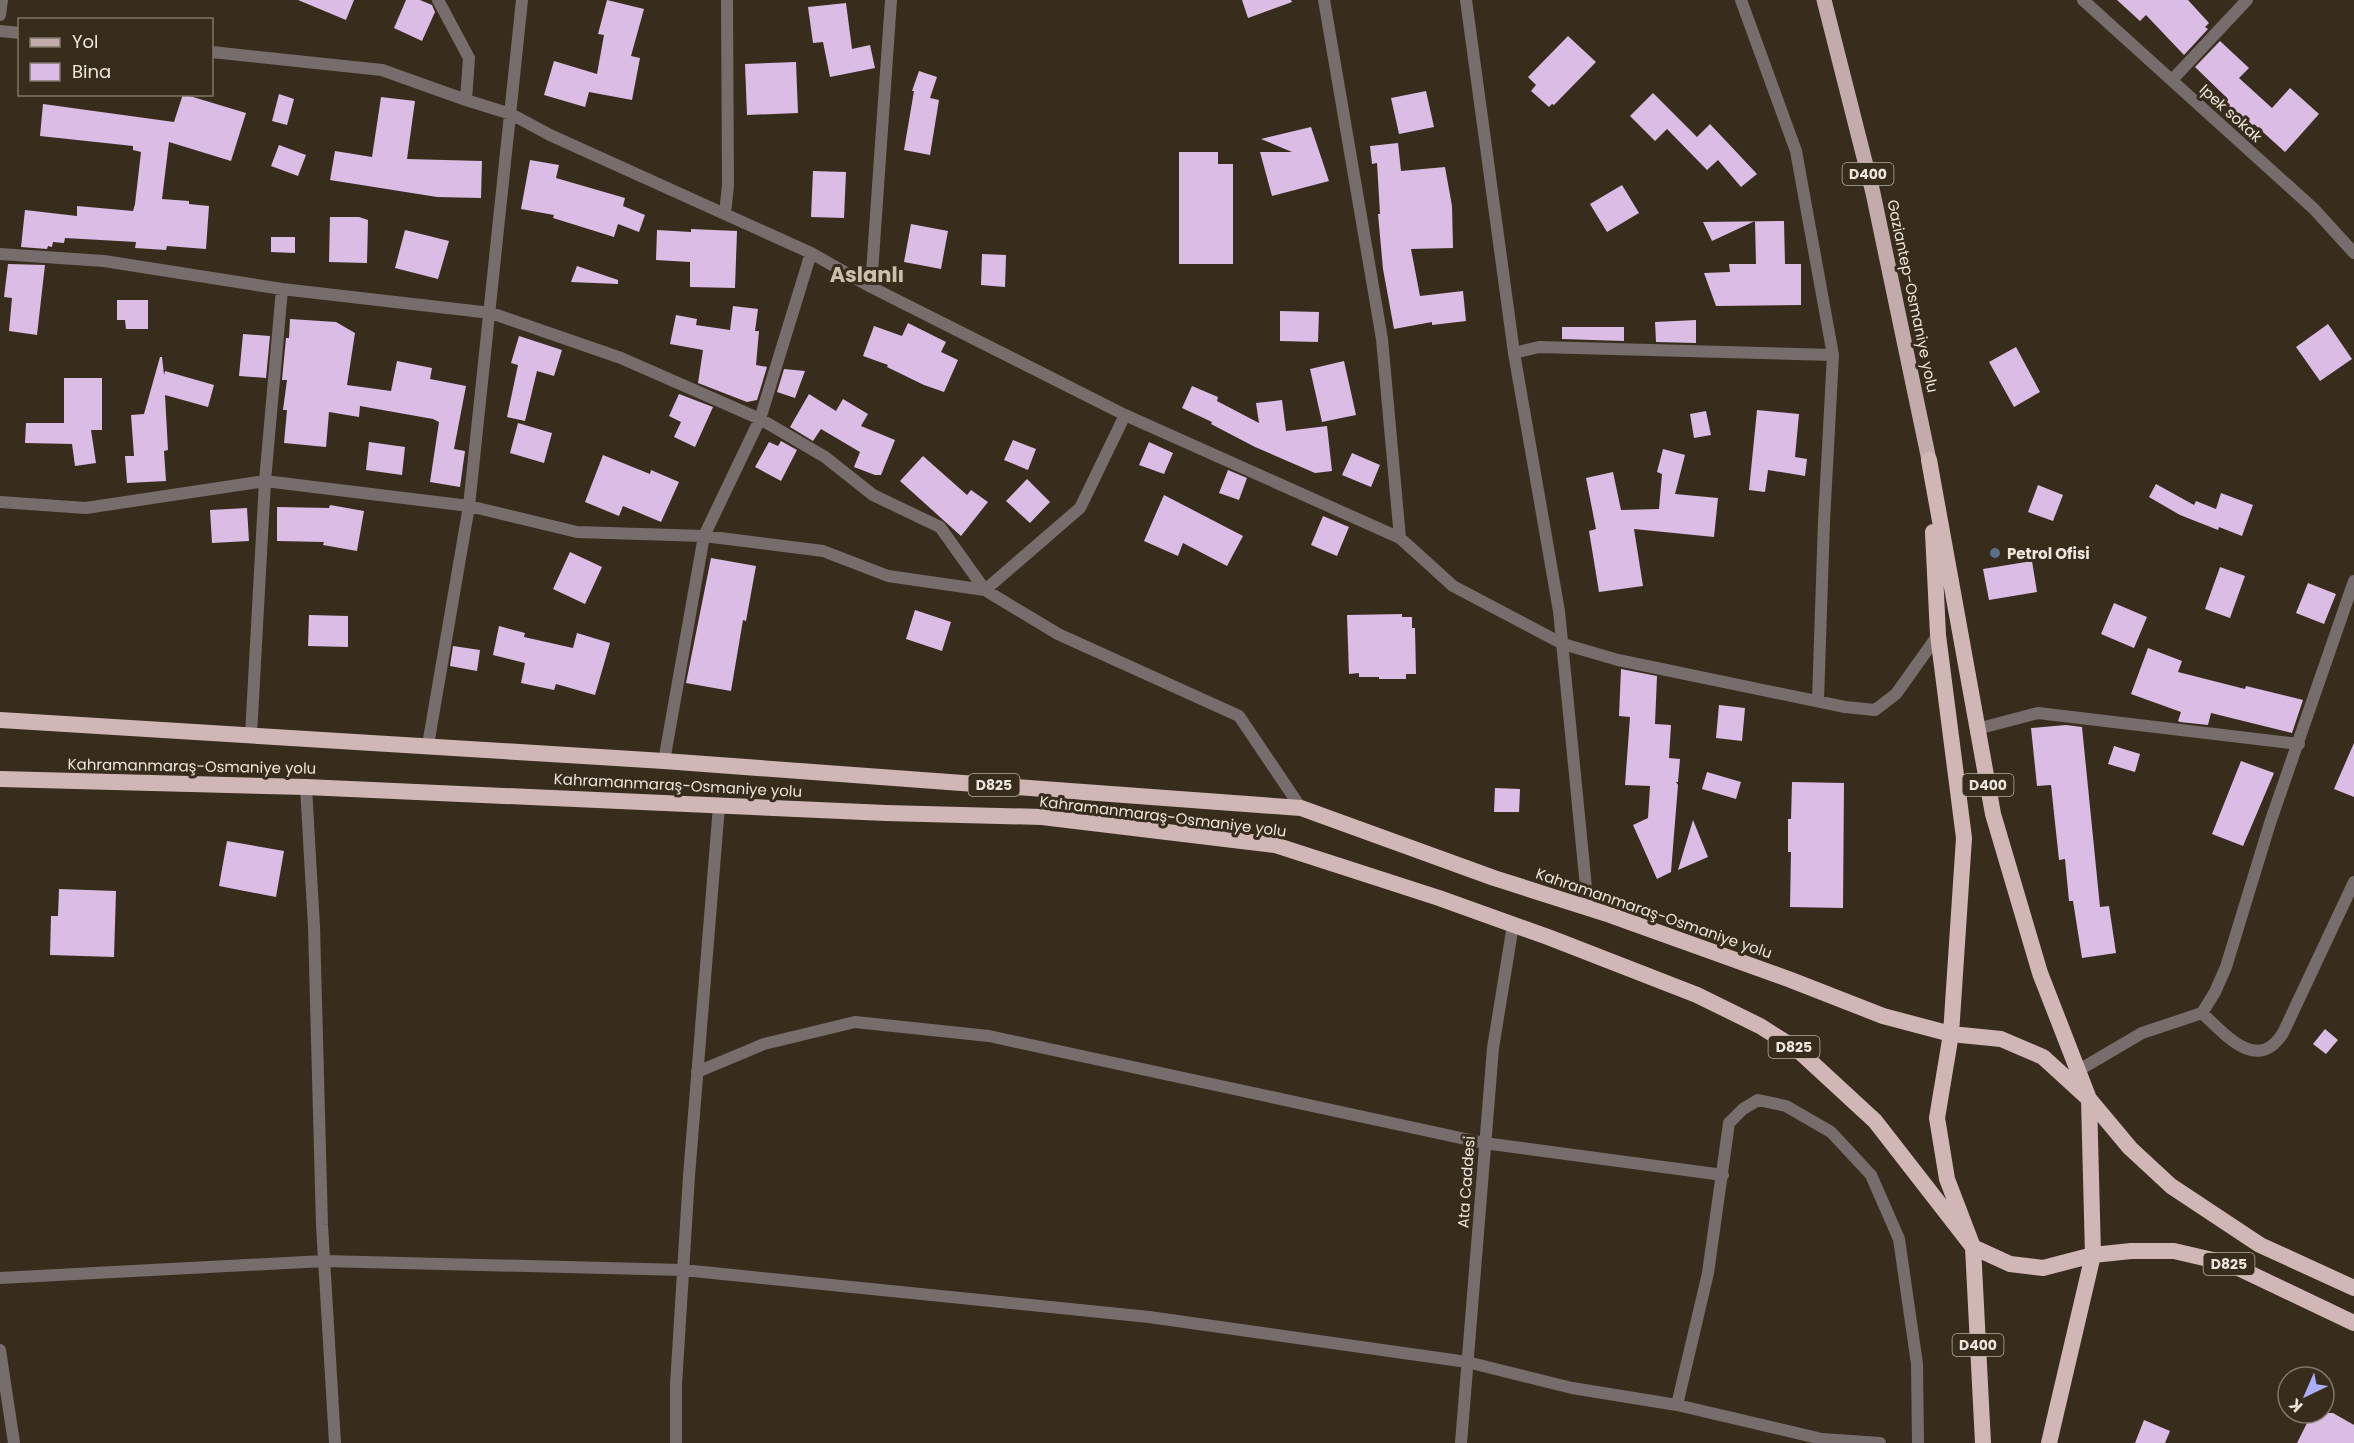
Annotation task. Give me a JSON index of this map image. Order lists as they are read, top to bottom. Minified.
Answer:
{"streets":{"highway":["D400","Kahramanmaraş-Osmaniye yolu","D825"],"main road":["Gaziantep-Osmaniye yolu"],"street":["Ipek sokak","Ata Caddesi"]},"crossings":[["D400","Gaziantep-Osmaniye yolu"],["D400","Kahramanmaraş-Osmaniye yolu"],["Kahramanmaraş-Osmaniye yolu","Ata Caddesi"]],"districts":["Aslanlı"],"places":["Petrol Ofisi"],"legend":["Yol","Bina"],"north":"bottom left"}
